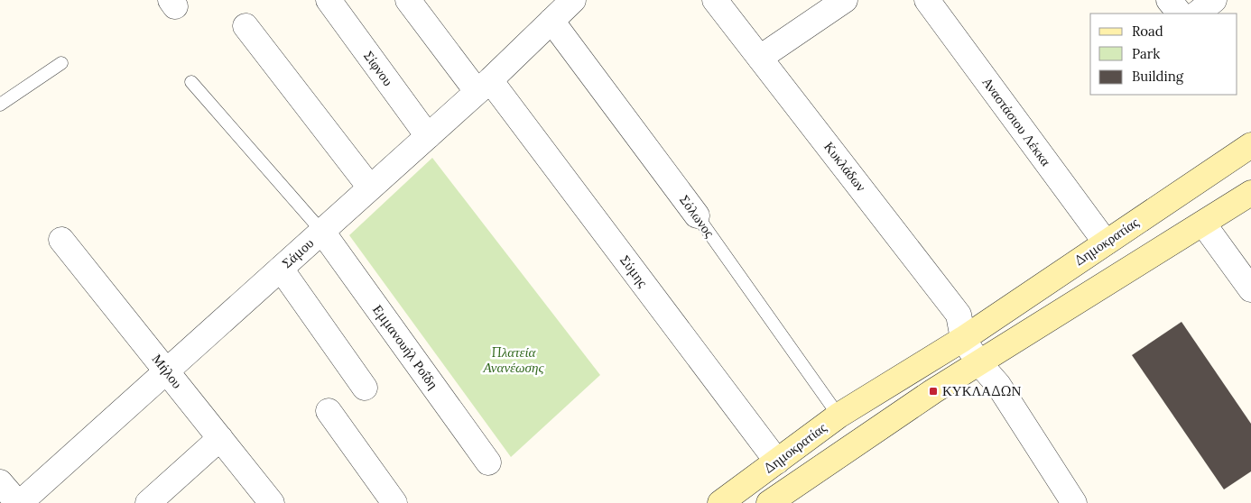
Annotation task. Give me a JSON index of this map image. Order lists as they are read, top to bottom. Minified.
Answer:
{"streets":{"main road":["Δημοκρατίας"],"street":["Σίφνου","Αναστάσιου Λέκκα","Κυκλάδων","Σόλωνος","Σάμου","Σύμης","Εμμανουήλ Ροΐδη","Μήλου"]},"crossings":[["Σίφνου","Σάμου"],["Αναστάσιου Λέκκα","Δημοκρατίας"],["Κυκλάδων","Δημοκρατίας"],["Σόλωνος","Δημοκρατίας"],["Σόλωνος","Σάμου"],["Δημοκρατίας","Σύμης"],["Σάμου","Σύμης"],["Σάμου","Εμμανουήλ Ροΐδη"],["Σάμου","Μήλου"]],"parks":["Πλατεία Ανανέωσης"],"places":{"transit":["ΚΥΚΛΑΔΩΝ"]},"legend":["Road","Park","Building"]}
